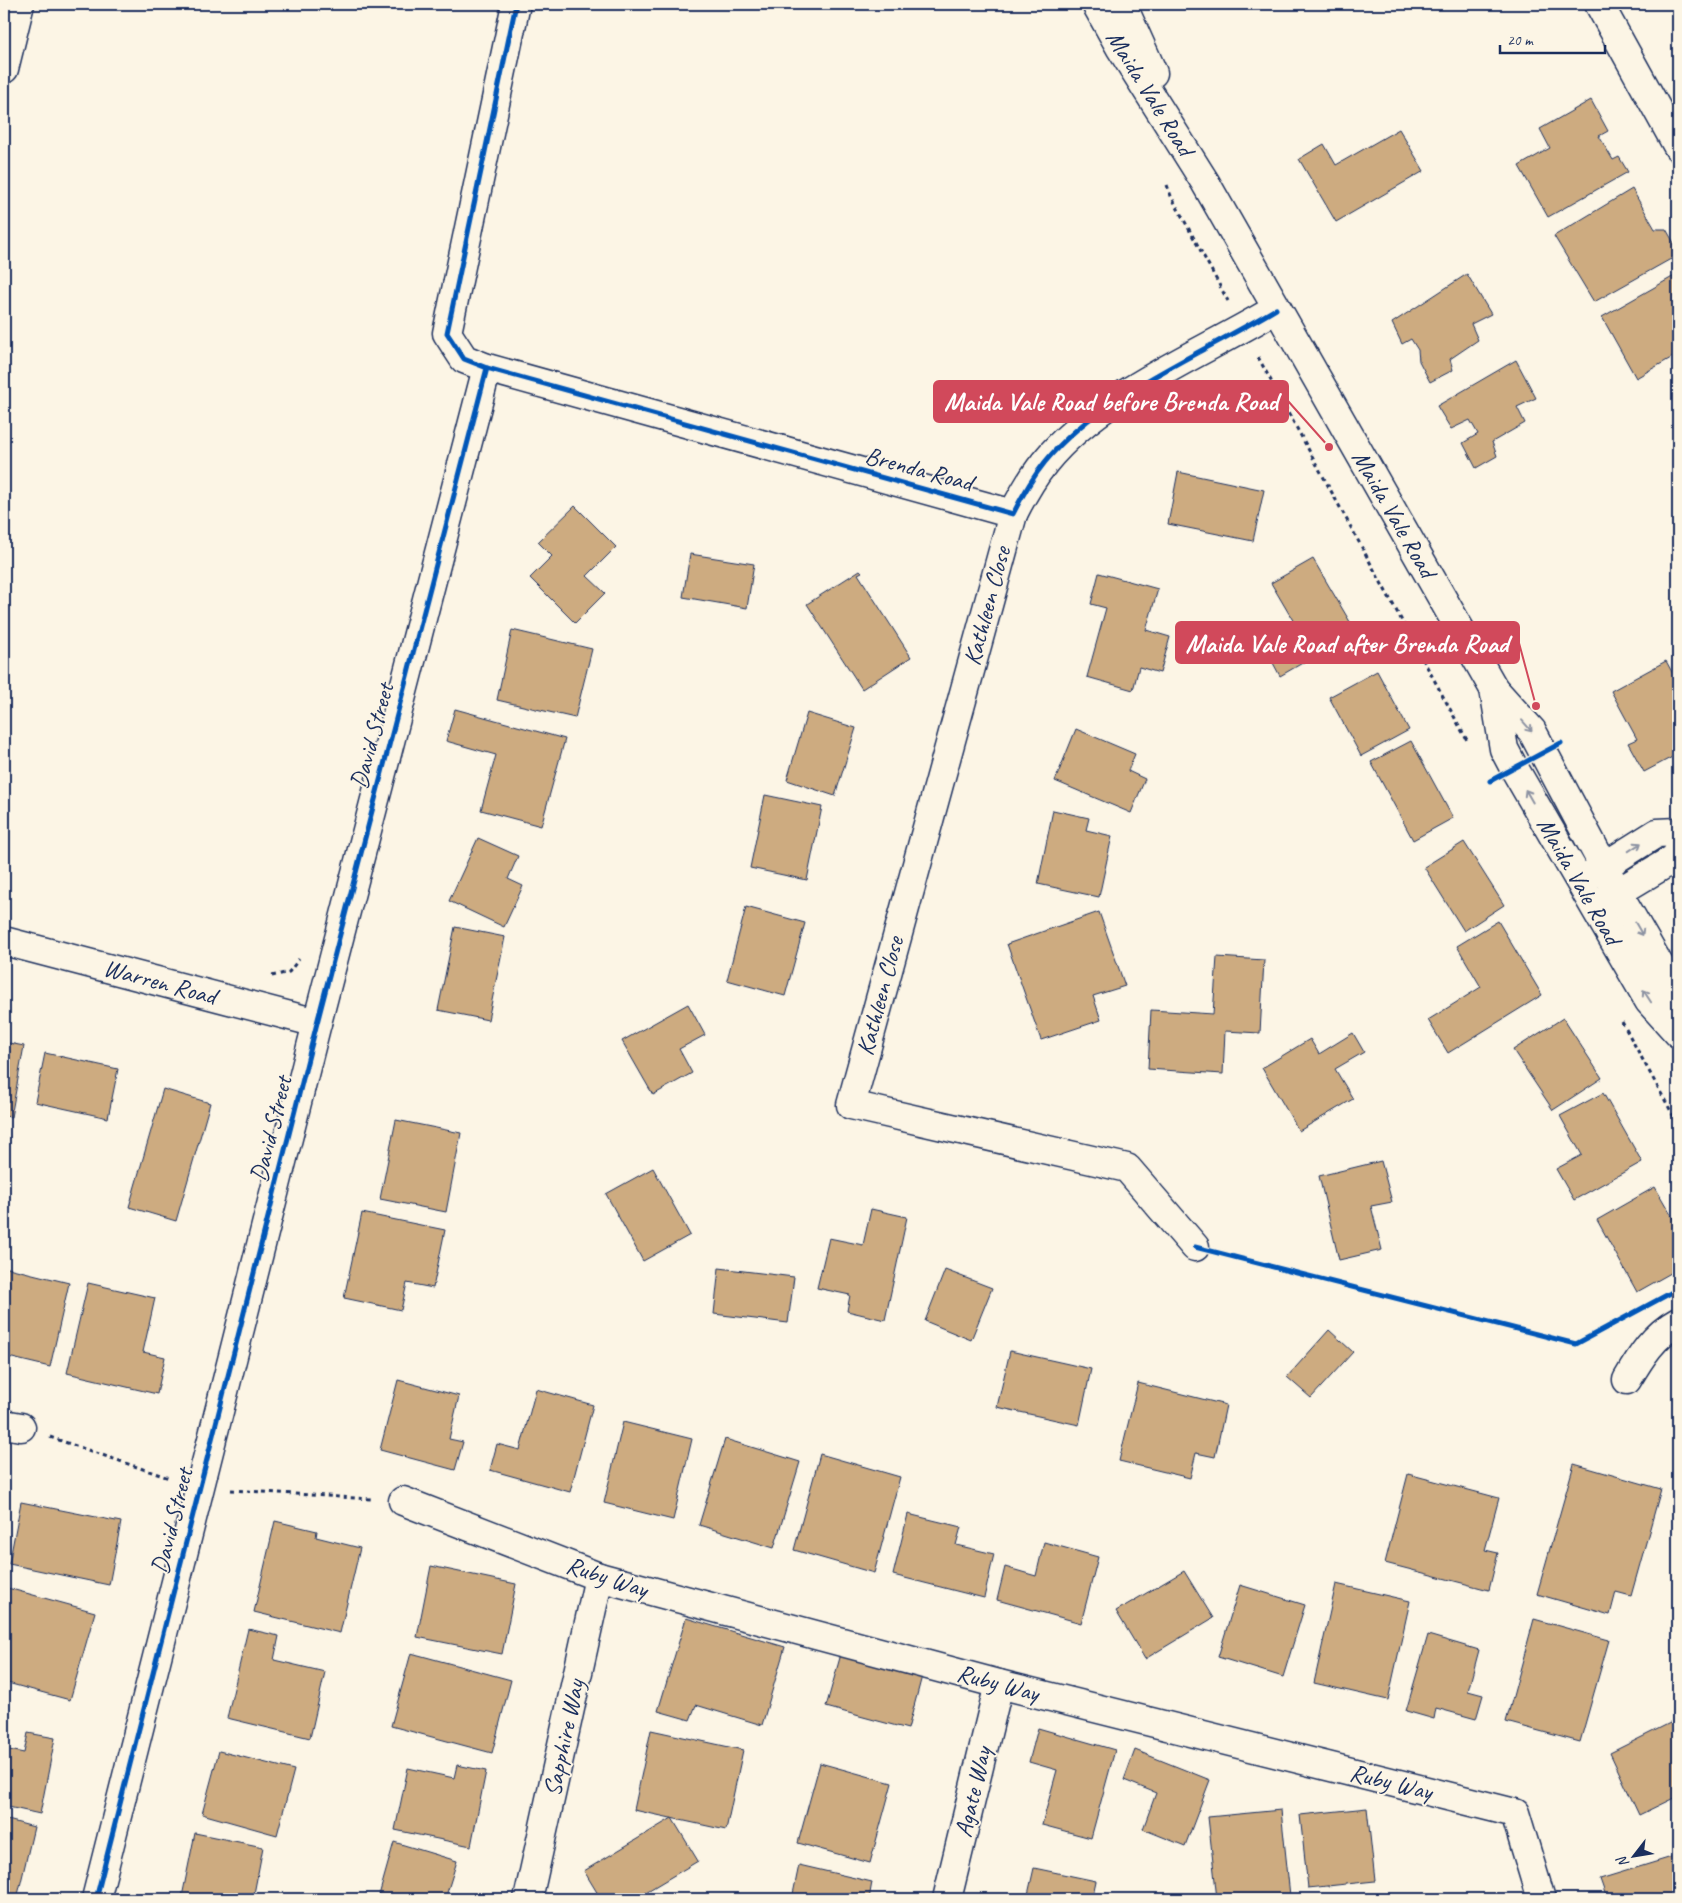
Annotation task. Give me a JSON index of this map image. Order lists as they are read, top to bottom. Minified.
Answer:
{"streets":{"street":["Maida Vale Road","Brenda Road","Kathleen Close","David Street","Warren Road","Ruby Way","Sapphire Way","Agate Way"]},"crossings":[["Brenda Road","Kathleen Close"],["Brenda Road","David Street"],["David Street","Warren Road"],["Ruby Way","Sapphire Way"],["Ruby Way","Agate Way"]],"places":["Maida Vale Road before Brenda Road","Maida Vale Road after Brenda Road"],"scale_bar":"20 m","north":"bottom left"}
